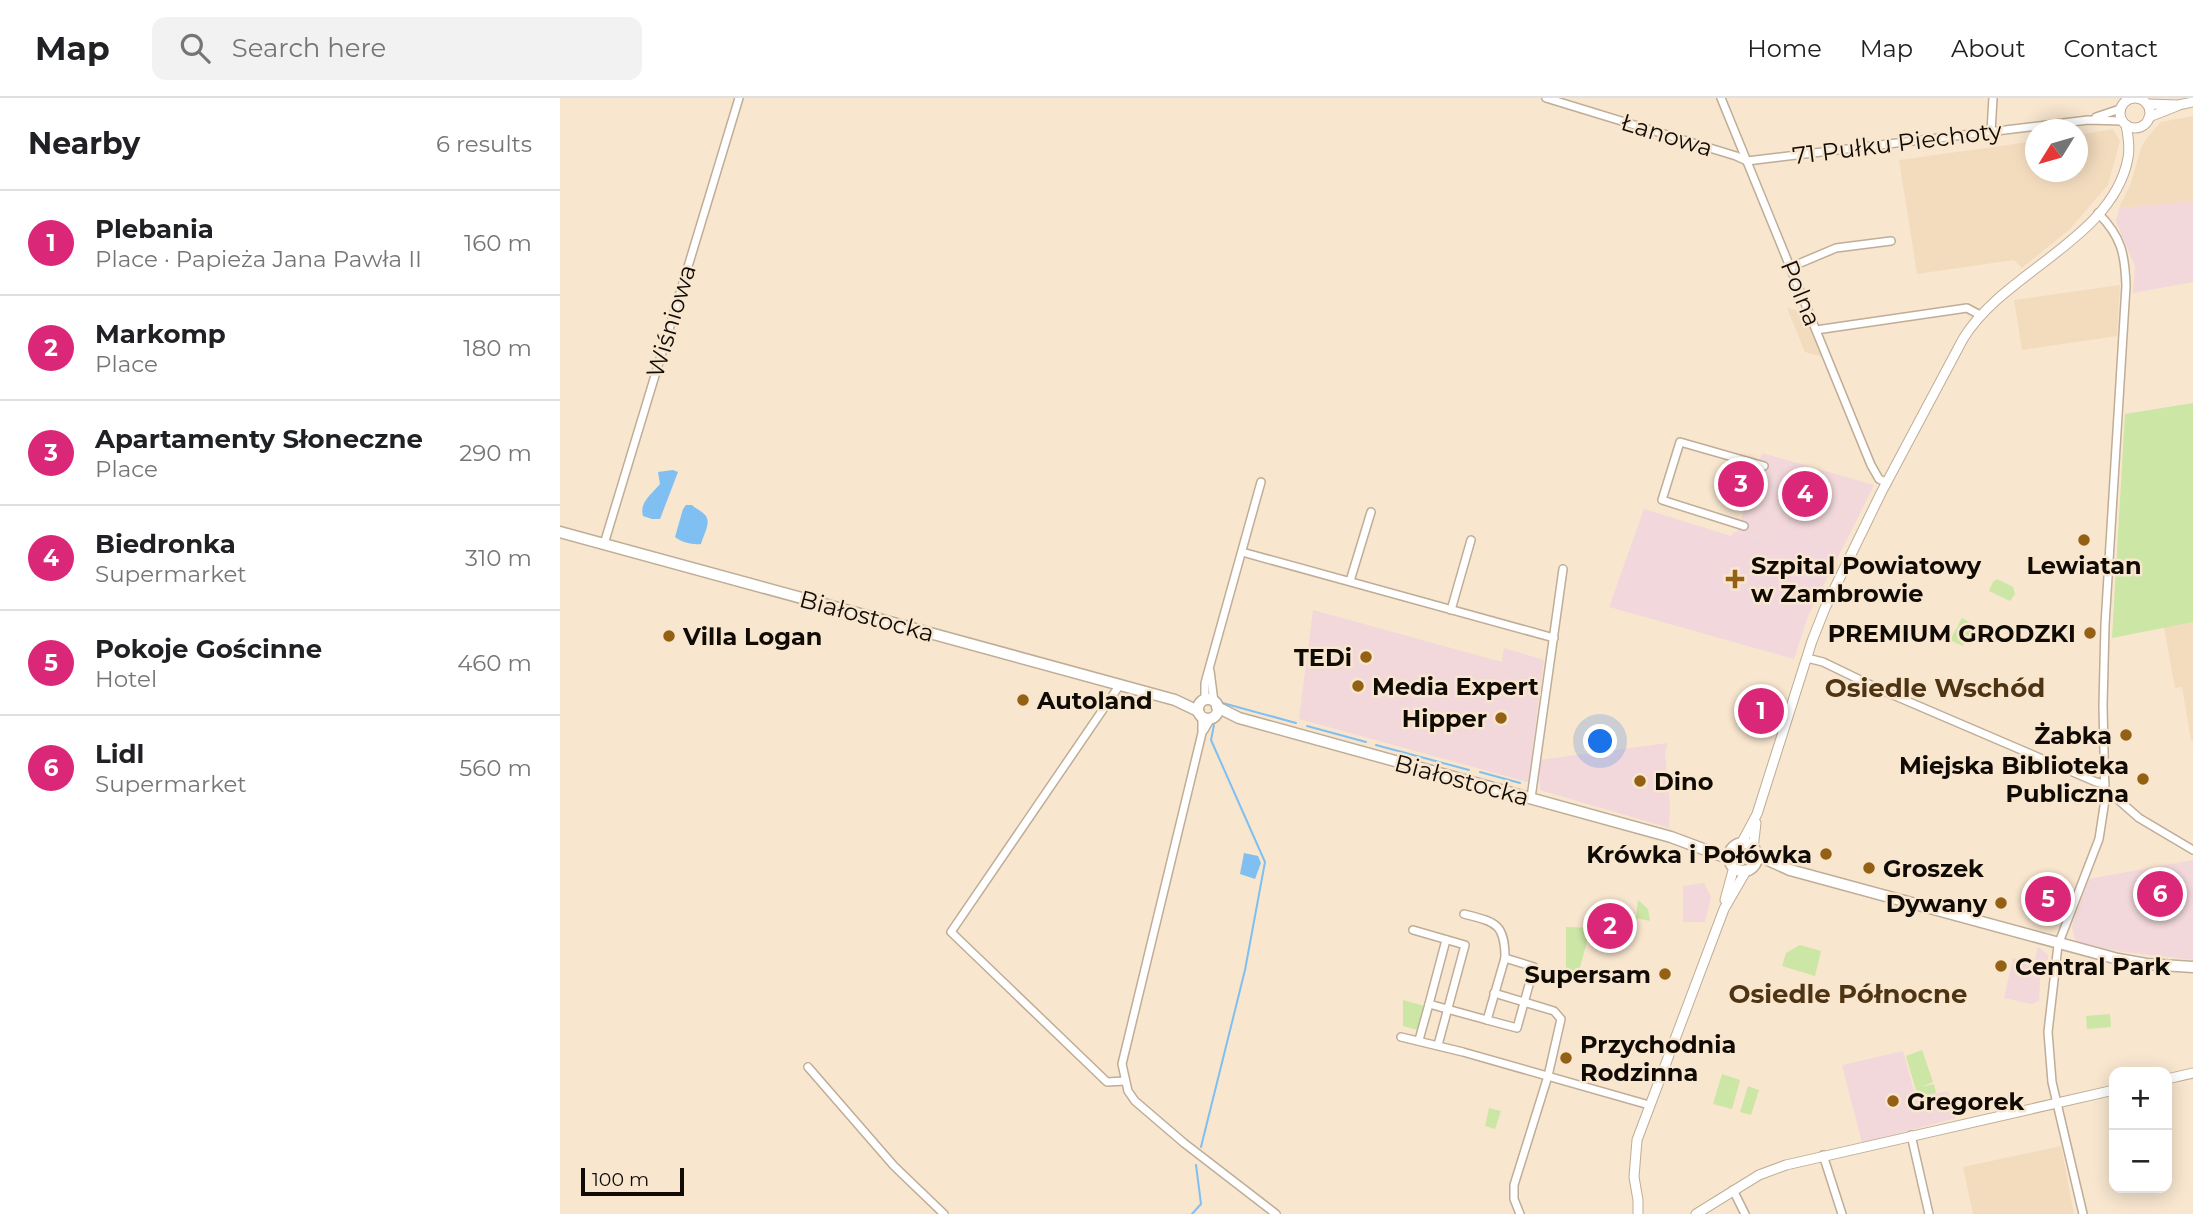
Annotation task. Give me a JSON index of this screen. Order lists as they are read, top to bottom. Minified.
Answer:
{"streets":{"main road":["Białostocka"],"street":["Łanowa","71 Pułku Piechoty","Polna","Wiśniowa"]},"crossings":[["Łanowa","71 Pułku Piechoty"],["Łanowa","Polna"],["71 Pułku Piechoty","Polna"],["Wiśniowa","Białostocka"]],"districts":["Osiedle Wschód","Osiedle Północne"],"places":{"other":["Lewiatan","PREMIUM GRODZKI","Villa Logan","TEDi","Media Expert","Autoland","Hipper","Żabka","Miejska Biblioteka Publiczna","Dino","Krówka i Połówka","Groszek","Dywany","Central Park","Supersam","Przychodnia Rodzinna","Gregorek"],"health":["Szpital Powiatowy w Zambrowie"]},"scale_bar":"100 m","north":"bottom left","page":{"header":"Map","search":"Search here","nav":["Home","Map","About","Contact"],"heading":["Nearby","6 results"],"list":[{"mark":"1","name":"Plebania","note":"Place · Papieża Jana Pawła II","value":"160 m"},{"mark":"2","name":"Markomp","note":"Place","value":"180 m"},{"mark":"3","name":"Apartamenty Słoneczne","note":"Place","value":"290 m"},{"mark":"4","name":"Biedronka","note":"Supermarket","value":"310 m"},{"mark":"5","name":"Pokoje Gościnne","note":"Hotel","value":"460 m"},{"mark":"6","name":"Lidl","note":"Supermarket","value":"560 m"}],"pins":["3","4","1","6","5","2"],"map_buttons":["+","−"],"scale":"100 m"}}
